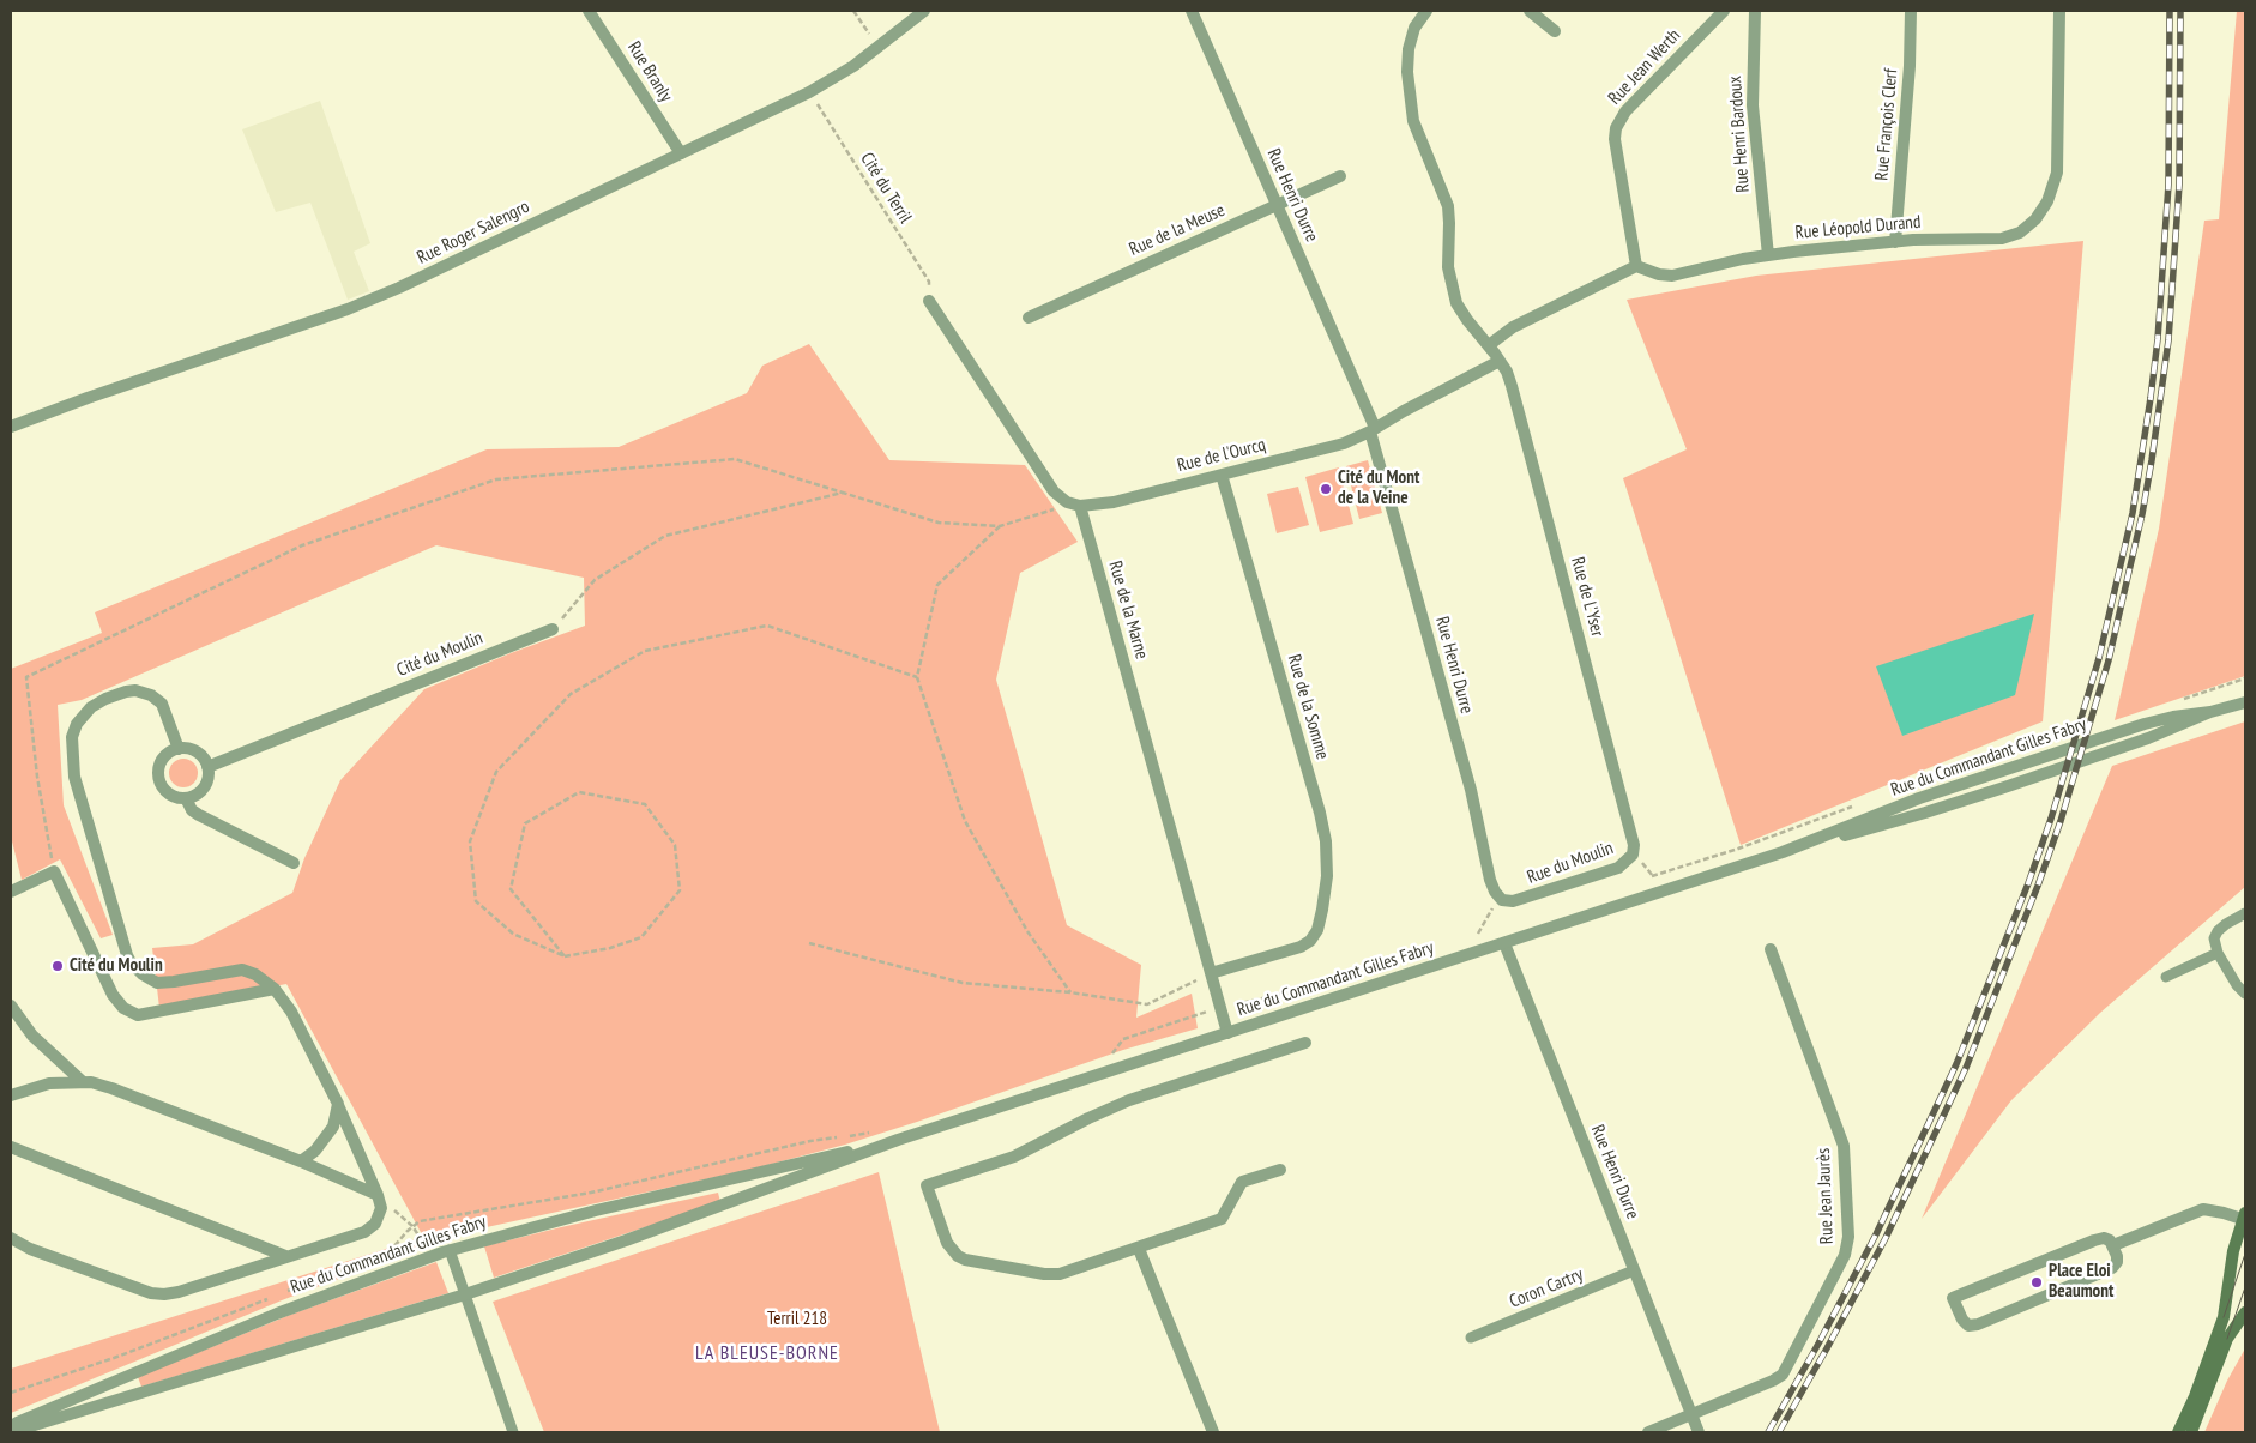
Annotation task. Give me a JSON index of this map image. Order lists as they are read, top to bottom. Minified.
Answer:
{"streets":{"street":["Rue Jean Werth","Rue Branly","Rue François Clerf","Rue Henri Bardoux","Rue Henri Durre","Rue Léopold Durand","Rue de la Meuse","Rue Roger Salengro","Rue de l'Ourcq","Rue de L'Yser","Rue de la Marne","Cité du Moulin","Rue de la Somme","Rue du Commandant Gilles Fabry","Rue du Moulin","Rue Jean Jaurès"],"lane":["Coron Cartry"],"path":["Cité du Terril"]},"crossings":[["Rue Jean Werth","Rue Léopold Durand"],["Rue Branly","Rue Roger Salengro"],["Rue François Clerf","Rue Léopold Durand"],["Rue Henri Bardoux","Rue Léopold Durand"],["Cité du Terril","Rue Roger Salengro"],["Cité du Terril","Rue de la Marne"],["Rue Henri Durre","Rue de la Meuse"],["Rue Henri Durre","Rue de l'Ourcq"],["Rue Henri Durre","Rue du Commandant Gilles Fabry"],["Rue Henri Durre","Rue du Moulin"],["Rue Henri Durre","Rue Jean Jaurès"],["Rue Henri Durre","Coron Cartry"],["Rue de l'Ourcq","Rue de L'Yser"],["Rue de l'Ourcq","Rue de la Marne"],["Rue de l'Ourcq","Rue de la Somme"],["Rue de L'Yser","Rue du Moulin"],["Rue de la Marne","Rue de la Somme"],["Rue de la Marne","Rue du Commandant Gilles Fabry"]],"districts":["LA BLEUSE-BORNE"],"parks":["Terril 218"],"places":["Cité du Mont de la Veine","Cité du Moulin","Place Eloi Beaumont"]}
